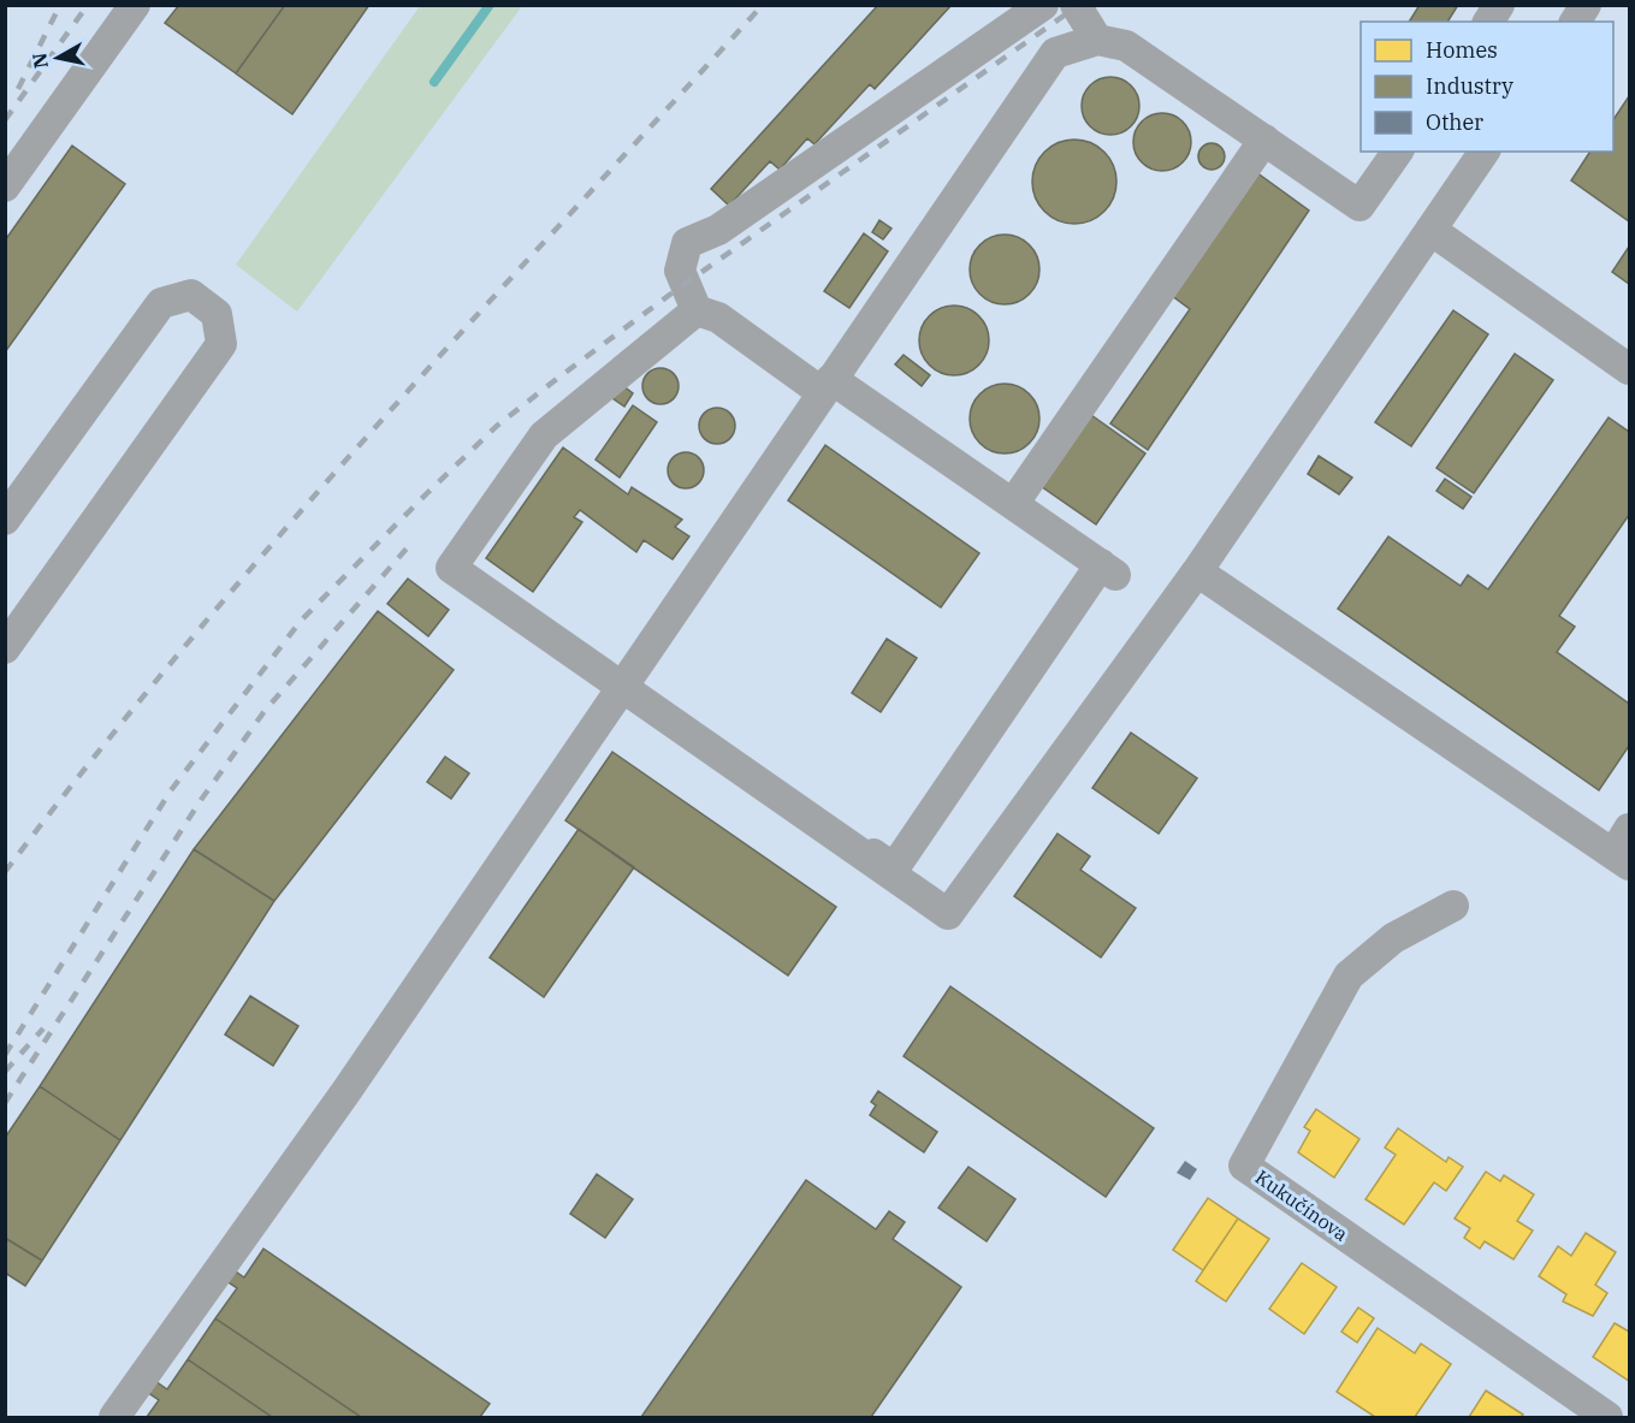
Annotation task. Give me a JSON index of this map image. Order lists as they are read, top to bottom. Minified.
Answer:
{"streets":{"street":["Kukučínova"]},"legend":["Homes","Industry","Other"],"north":"left"}
